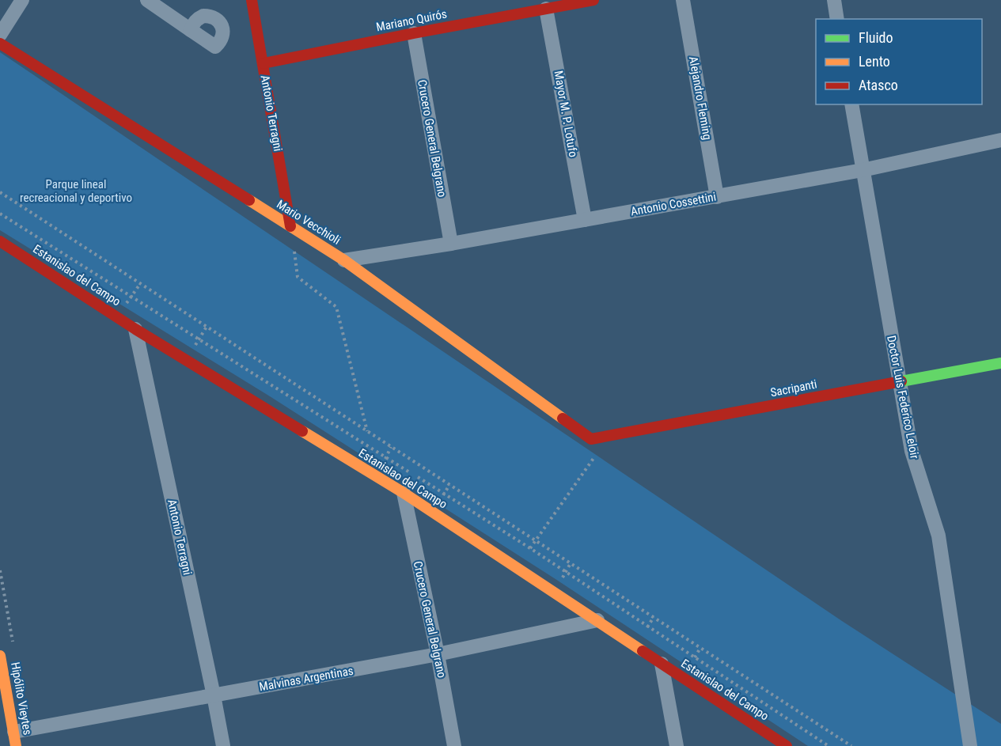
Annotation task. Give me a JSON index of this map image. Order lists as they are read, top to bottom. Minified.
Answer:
{"streets":{"street":["Mariano Quirós","Alejandro Fleming","Antonio Terragni","Mayor M. P. Lotufo","Crucero General Belgrano","Antonio Cossettini","Mario Vecchioli","Estanislao del Campo","Sacripanti","Doctor Luis Federico Leloir","Malvinas Argentinas","Hipólito Vieytes"]},"crossings":[["Mariano Quirós","Antonio Terragni"],["Mariano Quirós","Mayor M. P. Lotufo"],["Mariano Quirós","Crucero General Belgrano"],["Alejandro Fleming","Antonio Cossettini"],["Antonio Terragni","Mario Vecchioli"],["Antonio Terragni","Estanislao del Campo"],["Antonio Terragni","Malvinas Argentinas"],["Mayor M. P. Lotufo","Antonio Cossettini"],["Crucero General Belgrano","Antonio Cossettini"],["Crucero General Belgrano","Estanislao del Campo"],["Crucero General Belgrano","Malvinas Argentinas"],["Antonio Cossettini","Mario Vecchioli"],["Antonio Cossettini","Doctor Luis Federico Leloir"],["Mario Vecchioli","Sacripanti"],["Estanislao del Campo","Malvinas Argentinas"],["Sacripanti","Doctor Luis Federico Leloir"],["Malvinas Argentinas","Hipólito Vieytes"]],"parks":["Parque lineal recreacional y deportivo"],"legend":["Fluido","Lento","Atasco"]}
